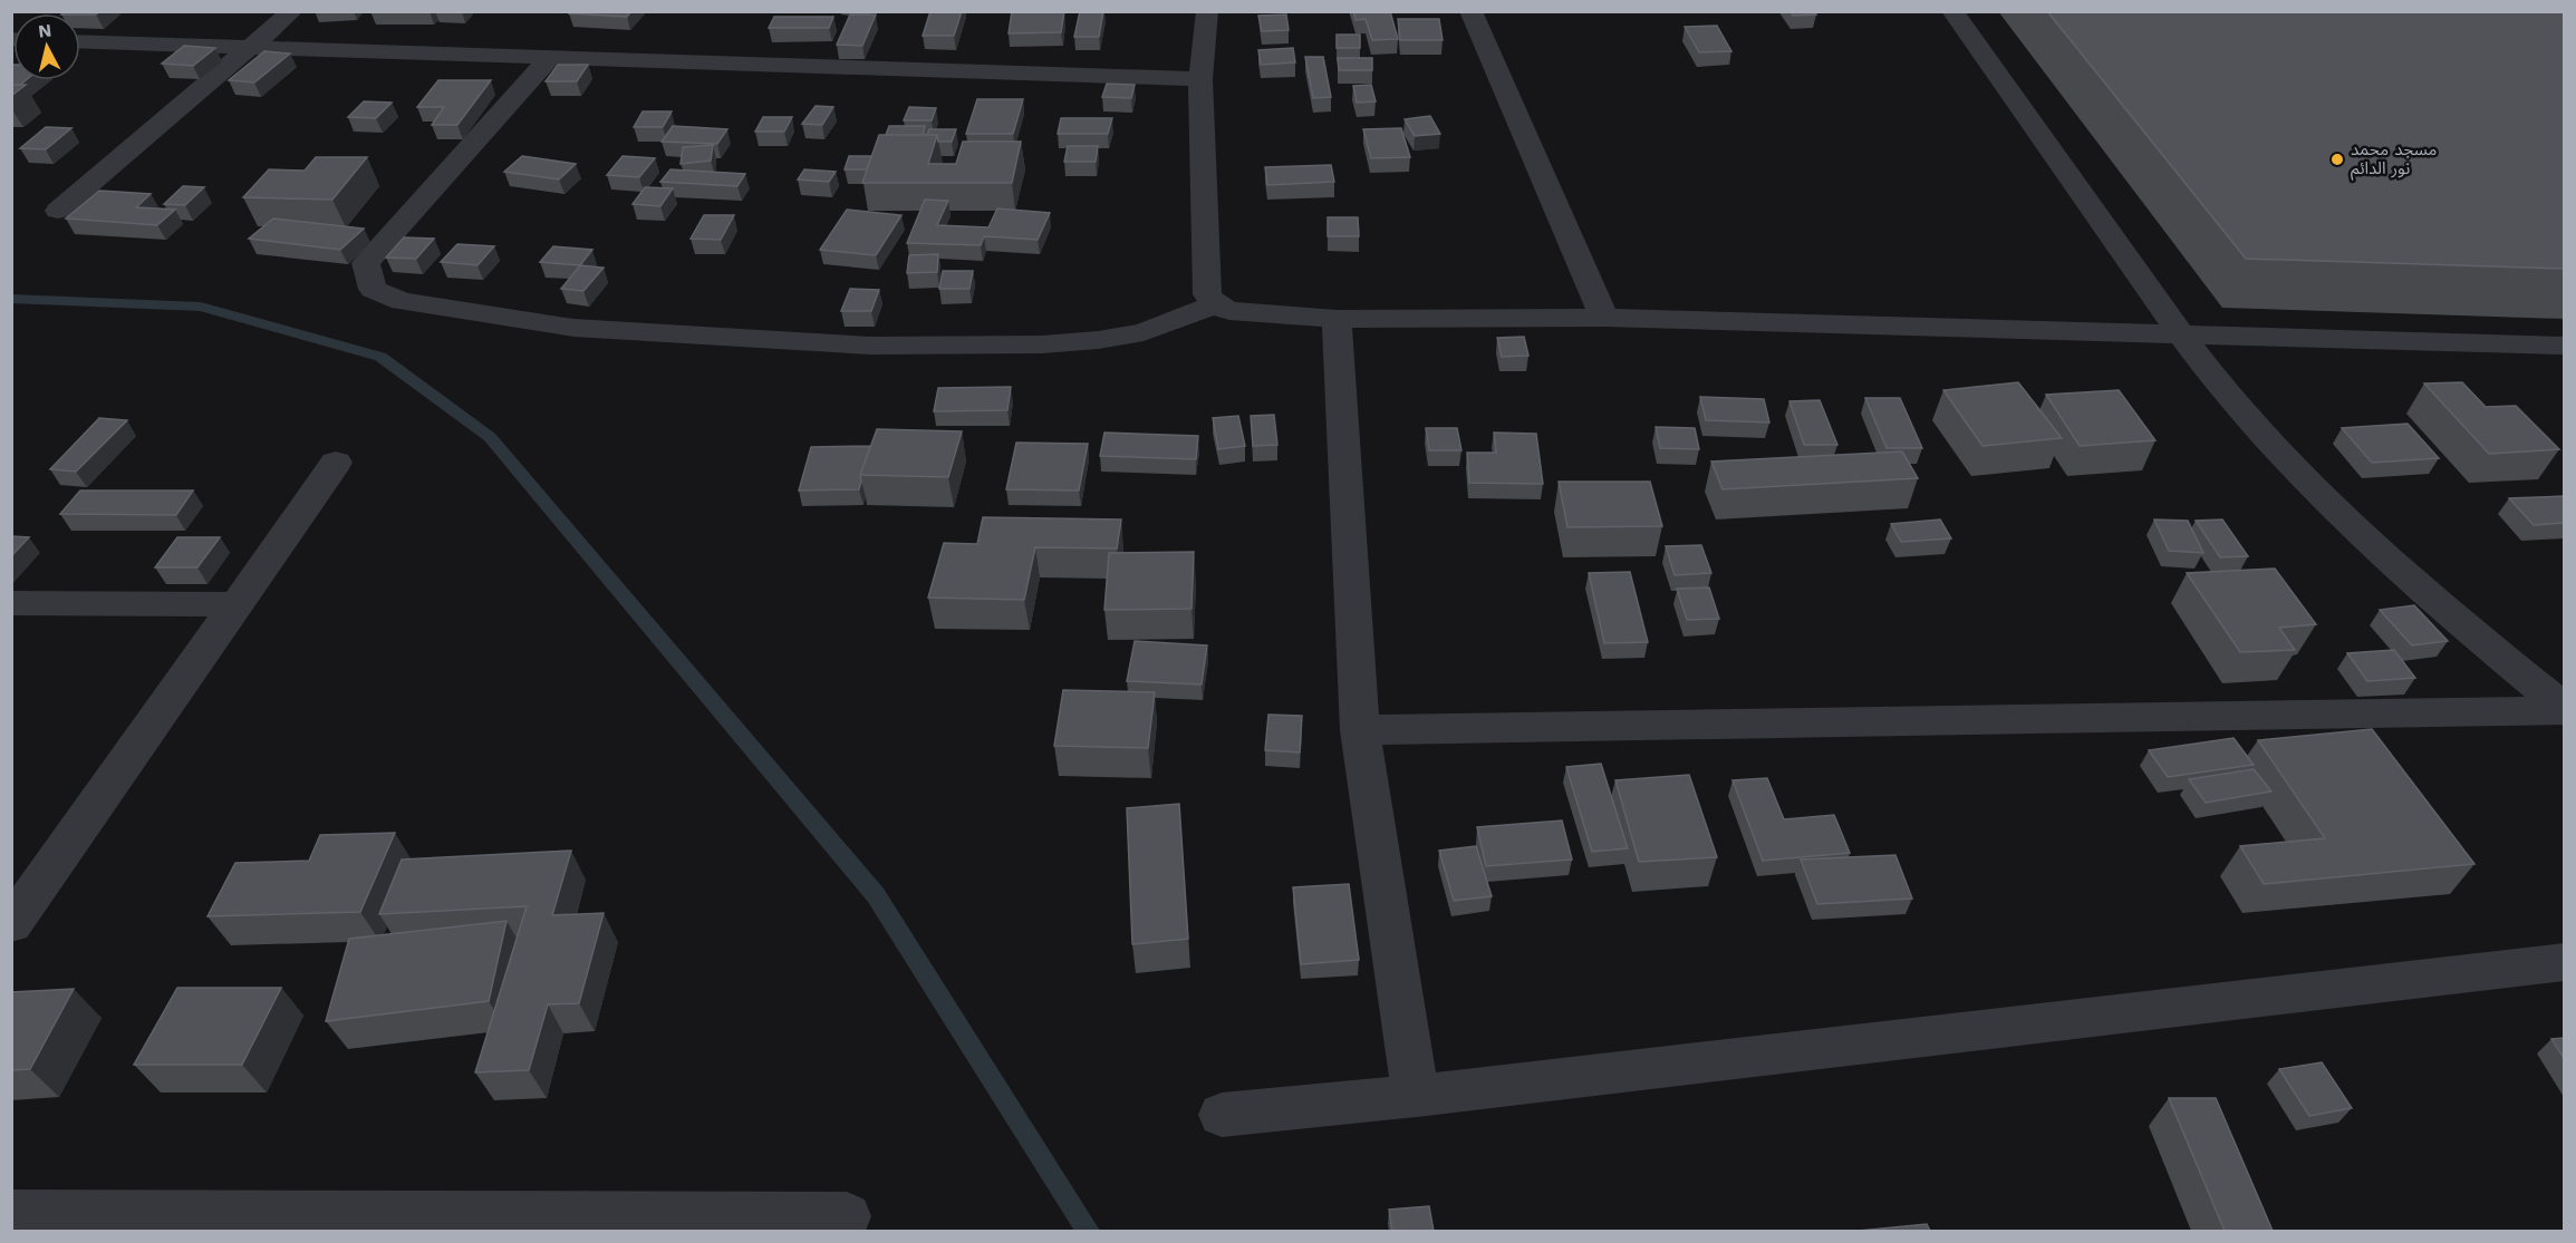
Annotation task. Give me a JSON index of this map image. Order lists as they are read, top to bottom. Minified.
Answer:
{"places":["مسجد محمد نور الدائم"],"north":"top"}
